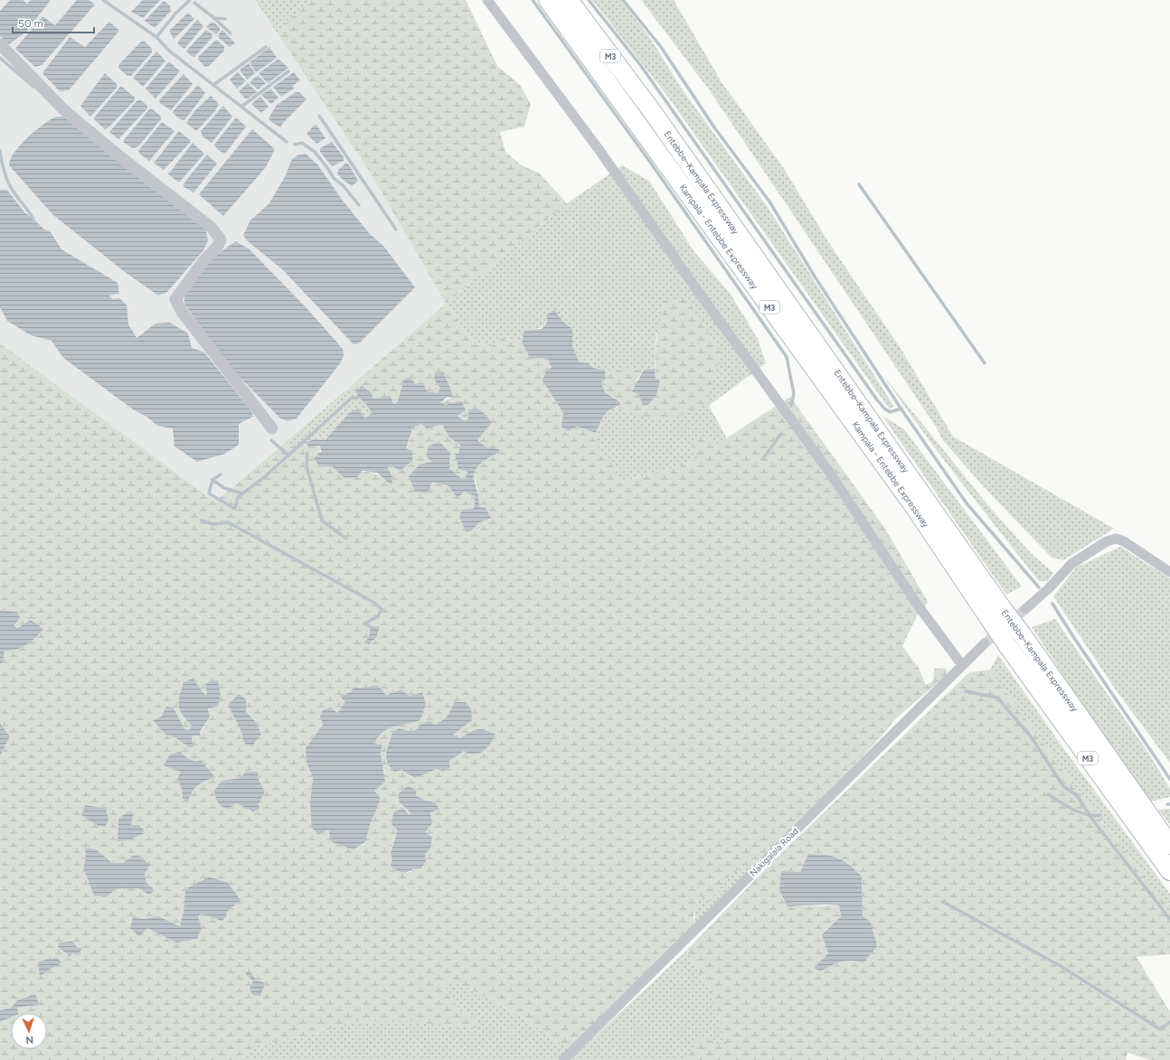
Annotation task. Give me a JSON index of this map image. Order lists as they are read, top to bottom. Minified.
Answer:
{"streets":{"highway":["M3","Entebbe–Kampala Expressway","Kampala - Entebbe Expressway"],"street":["Nakigalala Road"]},"crossings":[["Entebbe–Kampala Expressway","Kampala - Entebbe Expressway"]],"scale_bar":"50 m","north":"bottom"}
